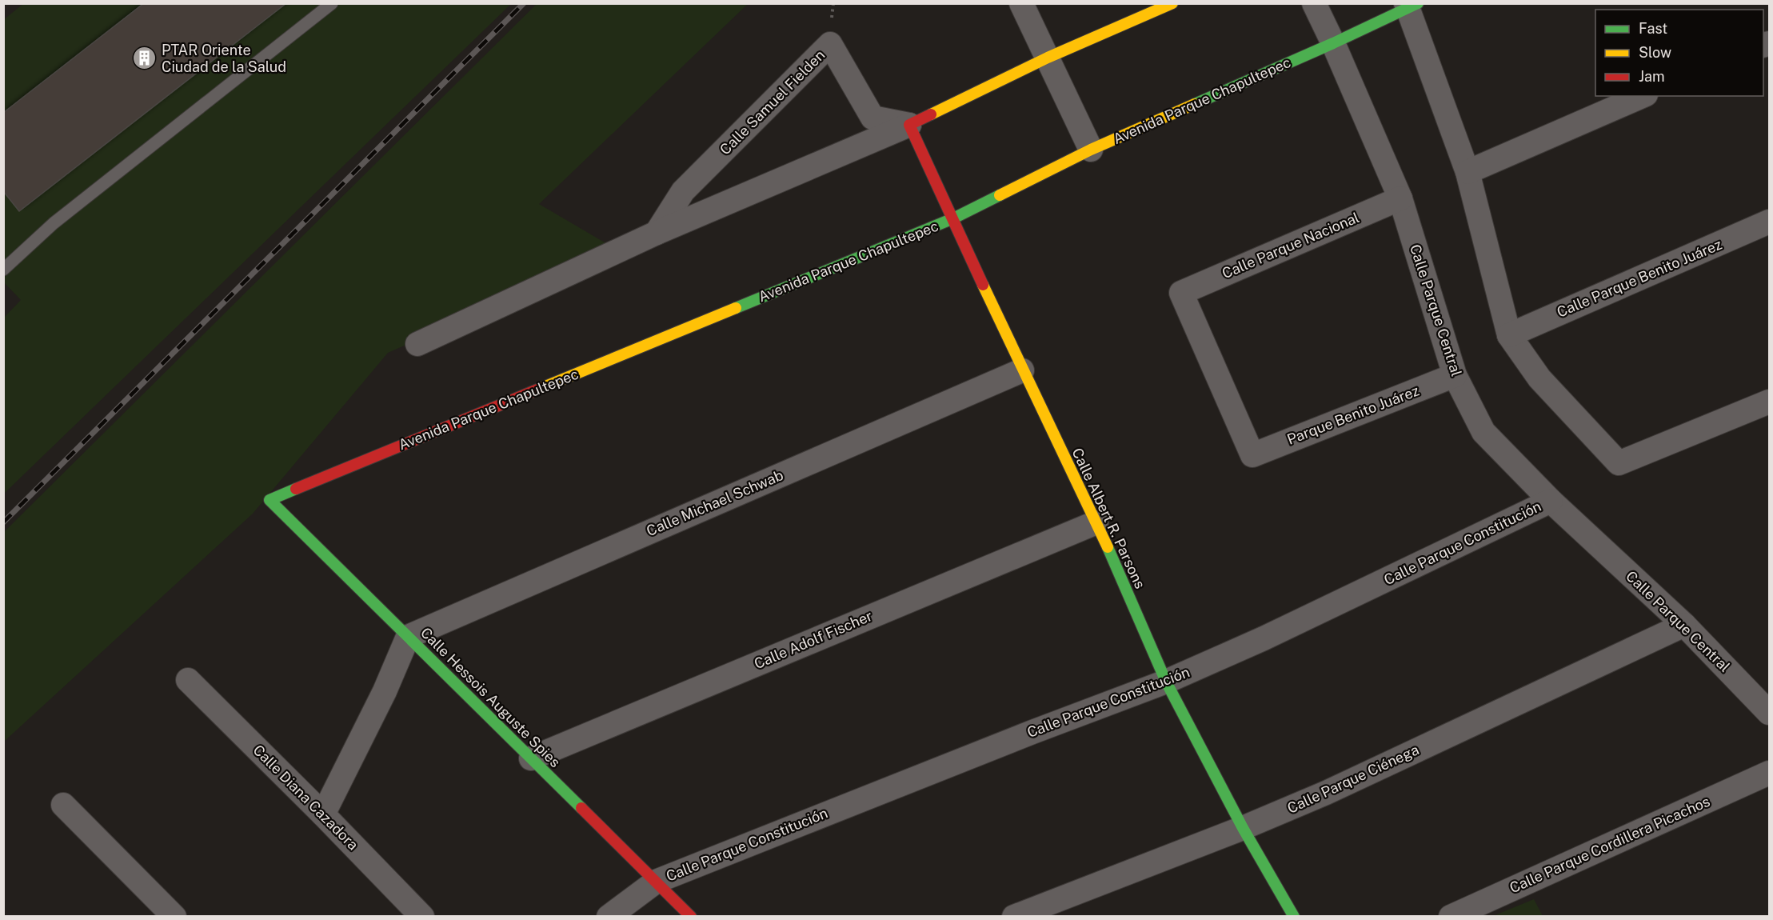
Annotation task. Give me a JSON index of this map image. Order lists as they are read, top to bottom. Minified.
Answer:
{"streets":{"street":["Avenida Parque Chapultepec","Calle Samuel Fielden","Calle Parque Nacional","Calle Parque Benito Juárez","Calle Parque Central","Parque Benito Juárez","Calle Michael Schwab","Calle Albert R. Parsons","Calle Parque Constitución","Calle Adolf Fischer","Calle Hessois Auguste Spies","Calle Parque Ciénega","Calle Diana Cazadora","Calle Parque Cordillera Picachos"]},"crossings":[["Avenida Parque Chapultepec","Calle Parque Central"],["Avenida Parque Chapultepec","Calle Albert R. Parsons"],["Avenida Parque Chapultepec","Calle Hessois Auguste Spies"],["Calle Samuel Fielden","Calle Albert R. Parsons"],["Calle Parque Nacional","Calle Parque Central"],["Calle Parque Nacional","Parque Benito Juárez"],["Calle Parque Central","Parque Benito Juárez"],["Calle Parque Central","Calle Parque Constitución"],["Calle Parque Central","Calle Parque Ciénega"],["Calle Michael Schwab","Calle Albert R. Parsons"],["Calle Michael Schwab","Calle Hessois Auguste Spies"],["Calle Albert R. Parsons","Calle Parque Constitución"],["Calle Albert R. Parsons","Calle Adolf Fischer"],["Calle Albert R. Parsons","Calle Parque Ciénega"],["Calle Parque Constitución","Calle Hessois Auguste Spies"],["Calle Adolf Fischer","Calle Hessois Auguste Spies"]],"places":{"building":["PTAR Oriente Ciudad de la Salud"]},"legend":["Fast","Slow","Jam"]}
